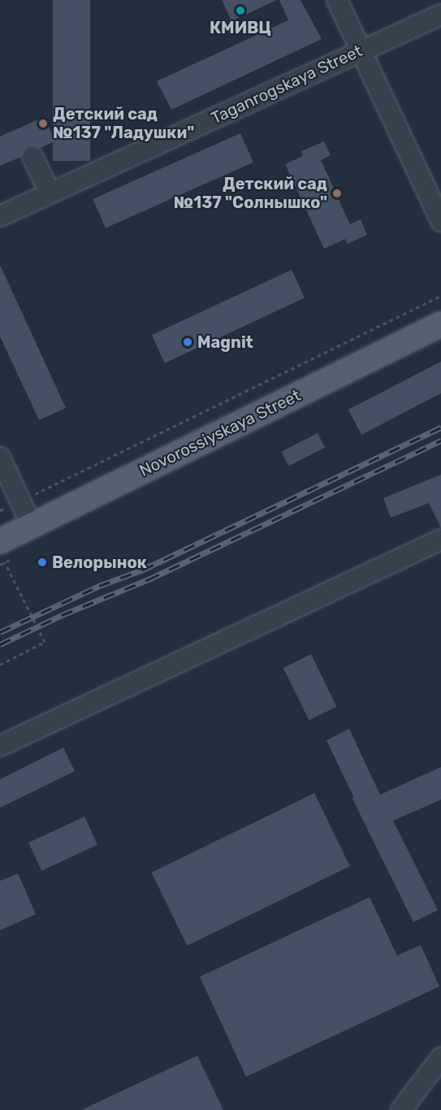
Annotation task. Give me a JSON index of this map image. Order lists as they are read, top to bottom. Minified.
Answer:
{"streets":{"main road":["Novorossiyskaya Street"],"street":["Taganrogskaya Street"]},"places":["КМИВЦ","Детский сад №137 \"Ладушки\"","Детский сад №137 \"Солнышко\"","Magnit","Велорынок"]}
